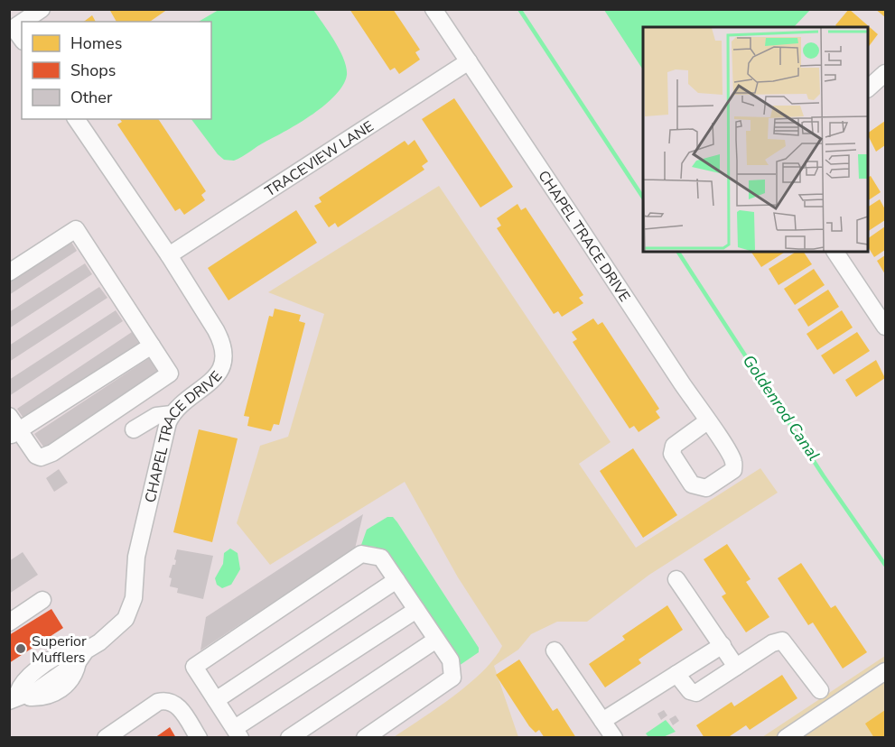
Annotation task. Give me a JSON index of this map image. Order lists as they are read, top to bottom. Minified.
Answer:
{"streets":{"street":["TRACEVIEW LANE","CHAPEL TRACE DRIVE"]},"crossings":[["TRACEVIEW LANE","CHAPEL TRACE DRIVE"]],"water":["Goldenrod Canal"],"places":["Superior Mufflers"],"legend":["Homes","Shops","Other"]}
